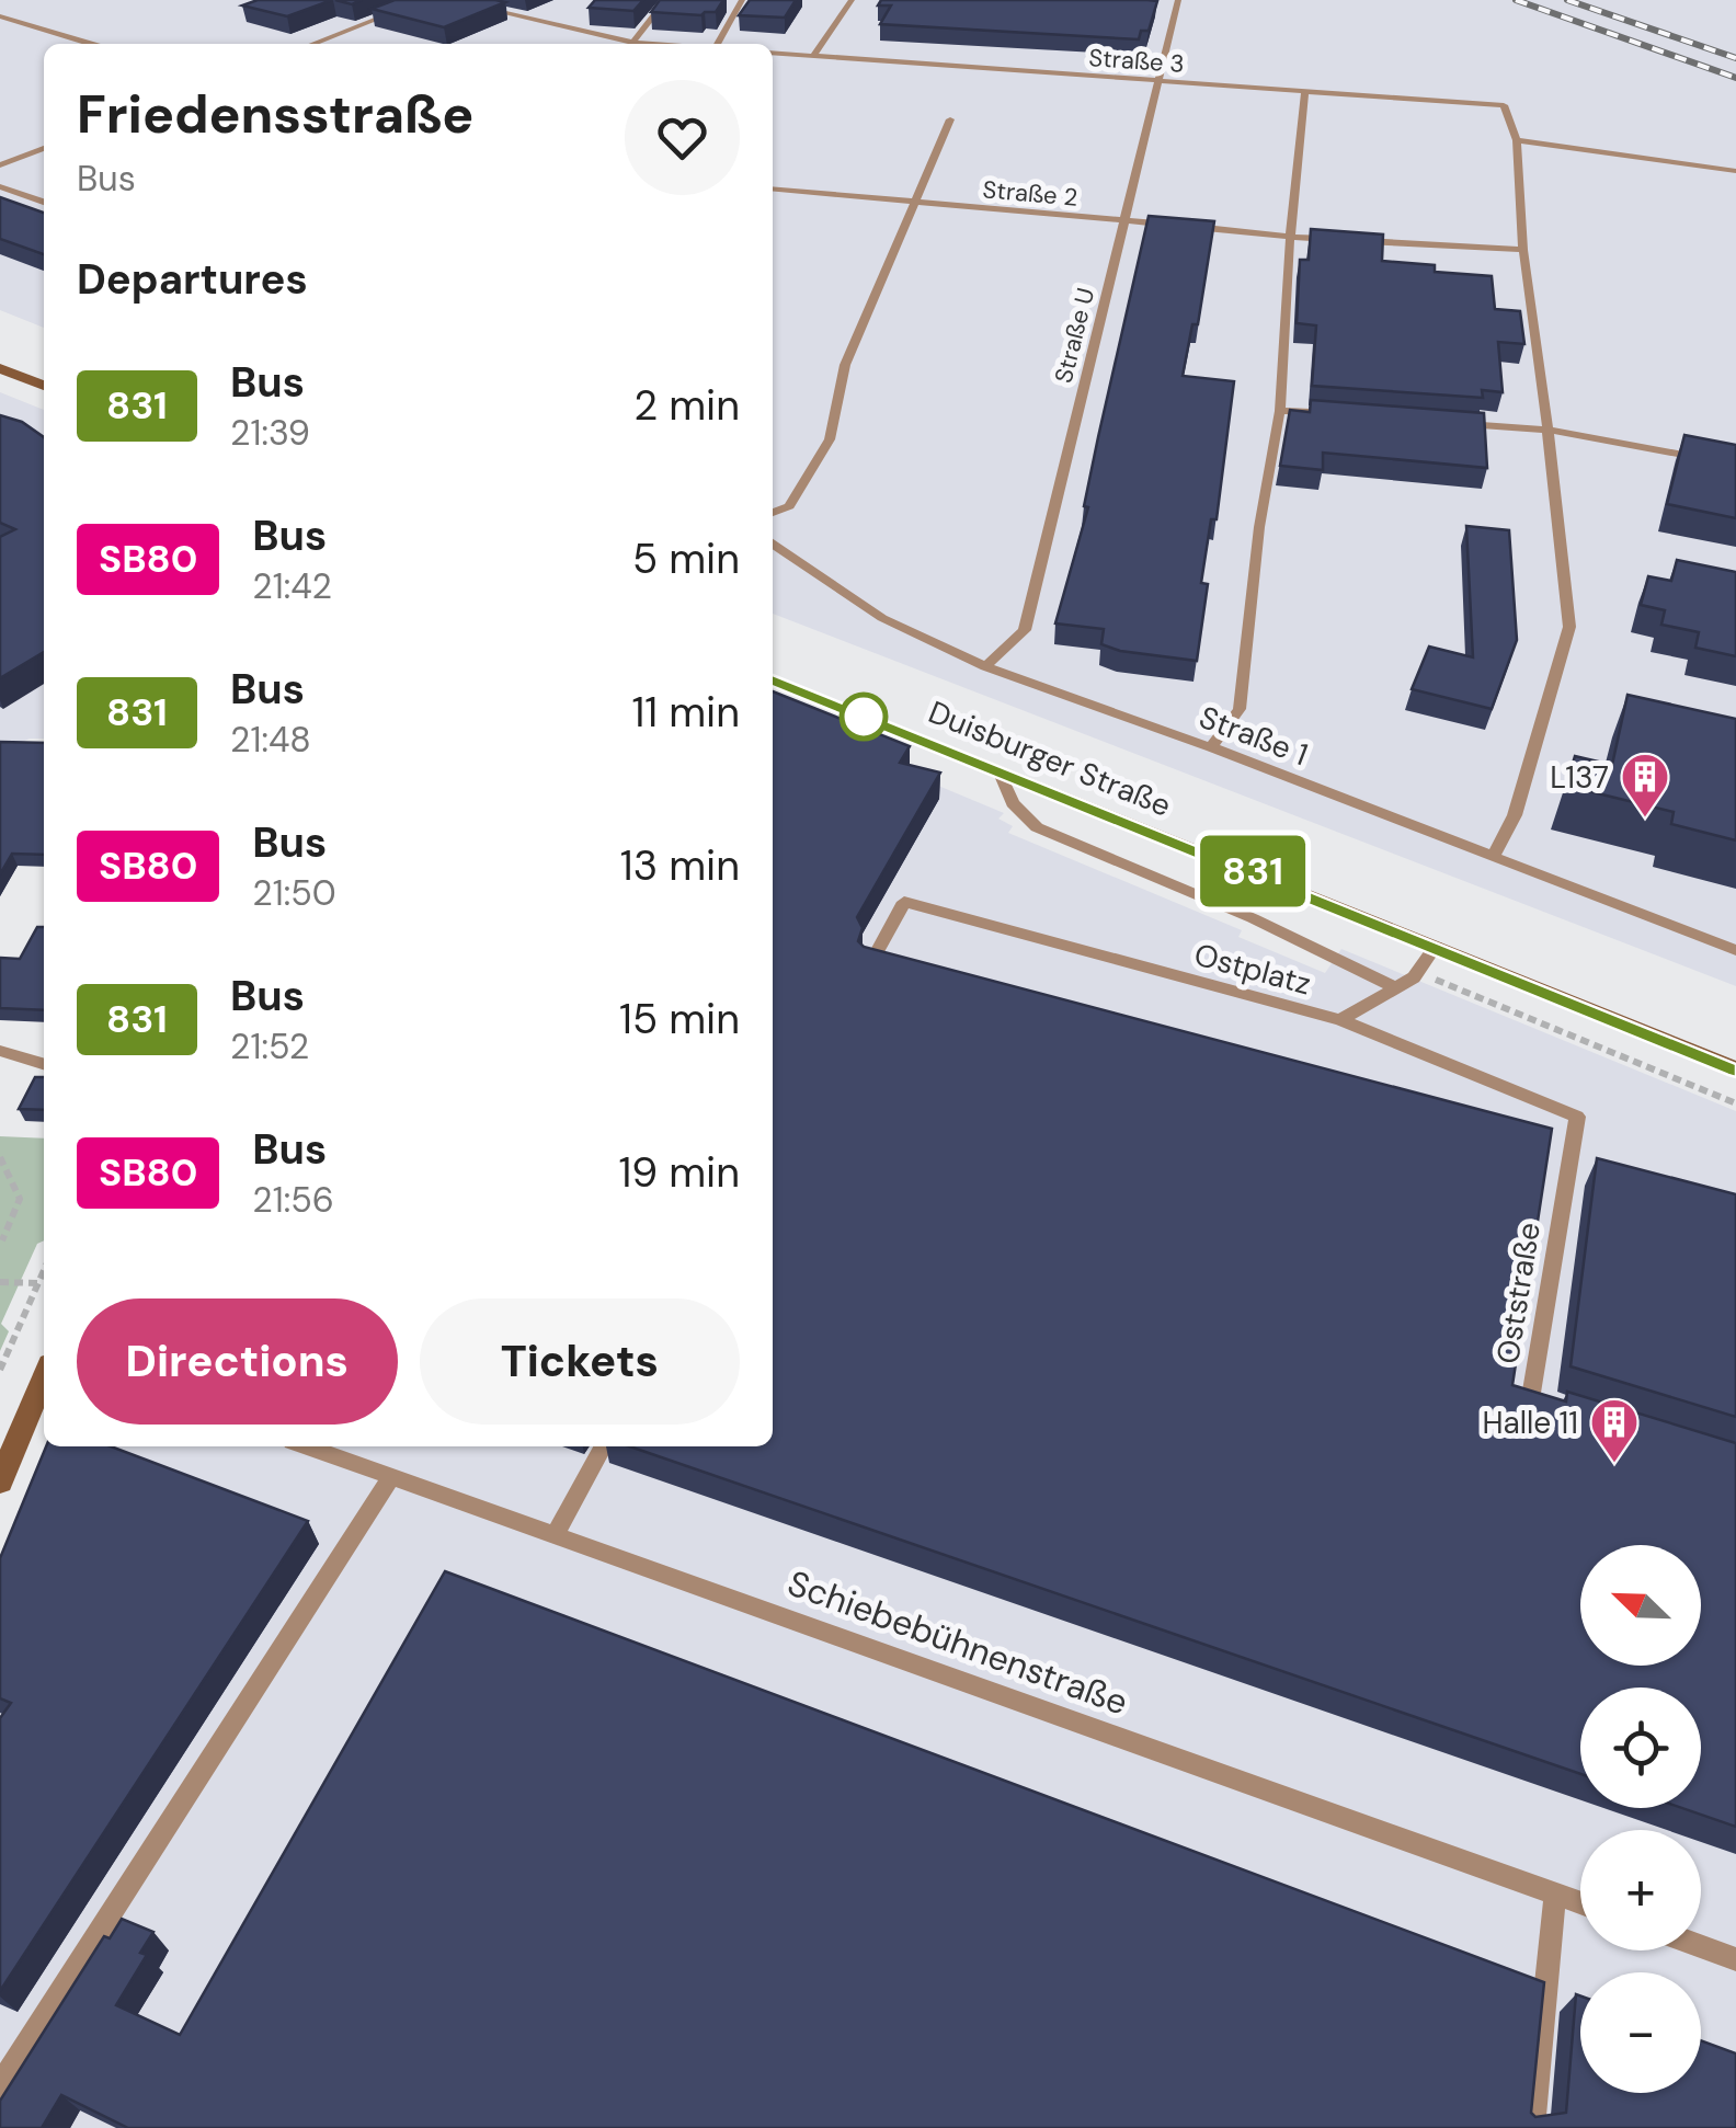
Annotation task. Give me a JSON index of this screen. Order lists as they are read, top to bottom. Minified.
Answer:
{"streets":{"main road":["Duisburger Straße"],"lane":["Straße 3","Straße 2","Straße U","Straße 1","Ostplatz","Oststraße","Schiebebühnenstraße"]},"crossings":[["Straße 3","Straße U"],["Straße 2","Straße U"],["Straße U","Straße 1"],["Ostplatz","Oststraße"]],"places":{"building":["L137","Halle 11"]},"lines":["bus line 831"],"north":"top left","page":{"on_map":"831","heading":[["Friedensstraße","Bus"],"Departures"],"list":[{"mark":"831","name":"Bus","note":"21:39","value":"2 min"},{"mark":"SB80","name":"Bus","note":"21:42","value":"5 min"},{"mark":"831","name":"Bus","note":"21:48","value":"11 min"},{"mark":"SB80","name":"Bus","note":"21:50","value":"13 min"},{"mark":"831","name":"Bus","note":"21:52","value":"15 min"},{"mark":"SB80","name":"Bus","note":"21:56","value":"19 min"}],"buttons":["Directions","Tickets"],"map_buttons":["+","−"]}}
